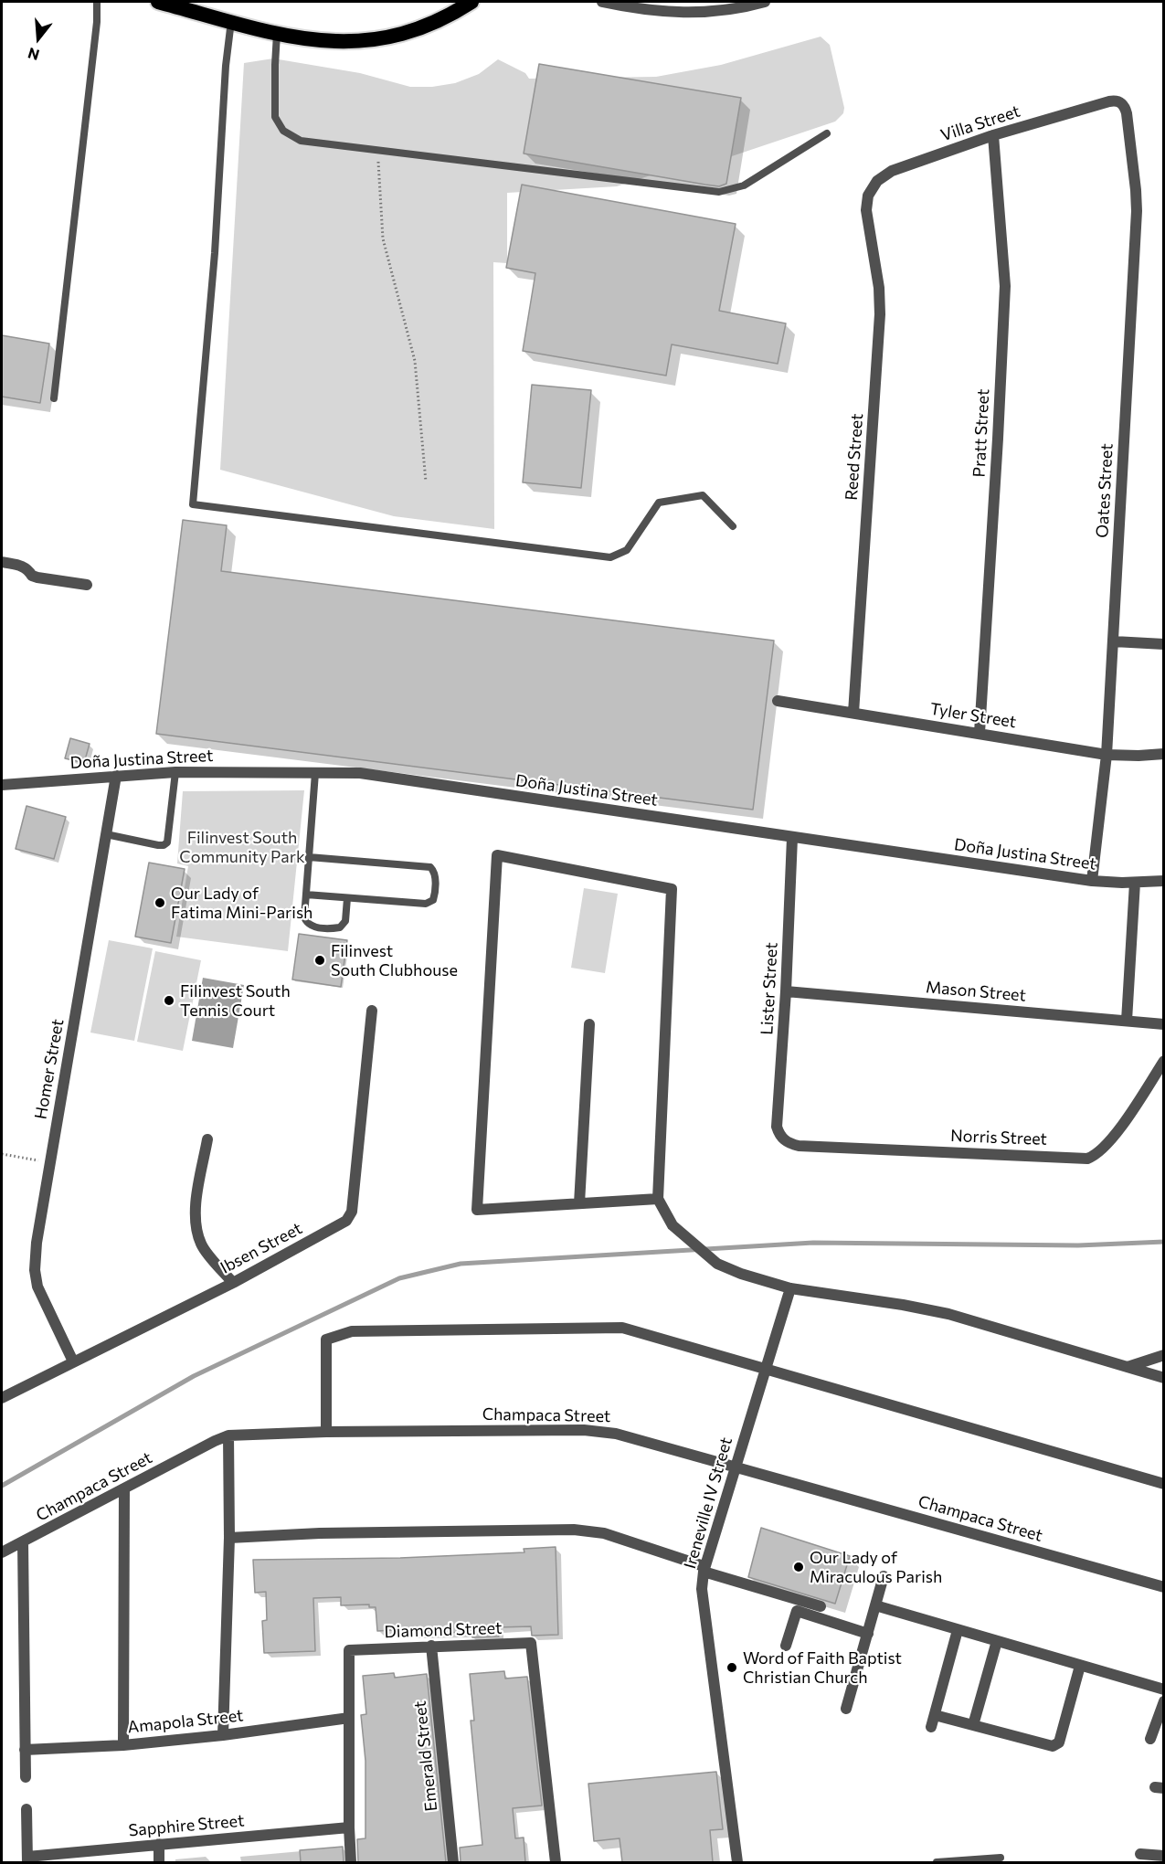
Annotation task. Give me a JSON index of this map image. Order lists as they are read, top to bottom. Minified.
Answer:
{"streets":{"street":["Villa Street","Pratt Street","Reed Street","Oates Street","Tyler Street","Doña Justina Street","Lister Street","Mason Street","Homer Street","Norris Street","Ibsen Street","Champaca Street","Ireneville IV Street","Diamond Street","Amapola Street","Emerald Street","Sapphire Street"]},"crossings":[["Villa Street","Pratt Street"],["Villa Street","Reed Street"],["Villa Street","Oates Street"],["Pratt Street","Tyler Street"],["Reed Street","Tyler Street"],["Oates Street","Tyler Street"],["Oates Street","Doña Justina Street"],["Doña Justina Street","Lister Street"],["Doña Justina Street","Homer Street"],["Lister Street","Mason Street"],["Lister Street","Norris Street"],["Homer Street","Ibsen Street"],["Champaca Street","Ireneville IV Street"],["Diamond Street","Amapola Street"],["Diamond Street","Emerald Street"],["Diamond Street","Sapphire Street"]],"parks":["Filinvest South Community Park"],"places":["Our Lady of Fatima Mini-Parish","Filinvest South Clubhouse","Filinvest South Tennis Court","Our Lady of Miraculous Parish","Word of Faith Baptist Christian Church"],"north":"bottom"}
